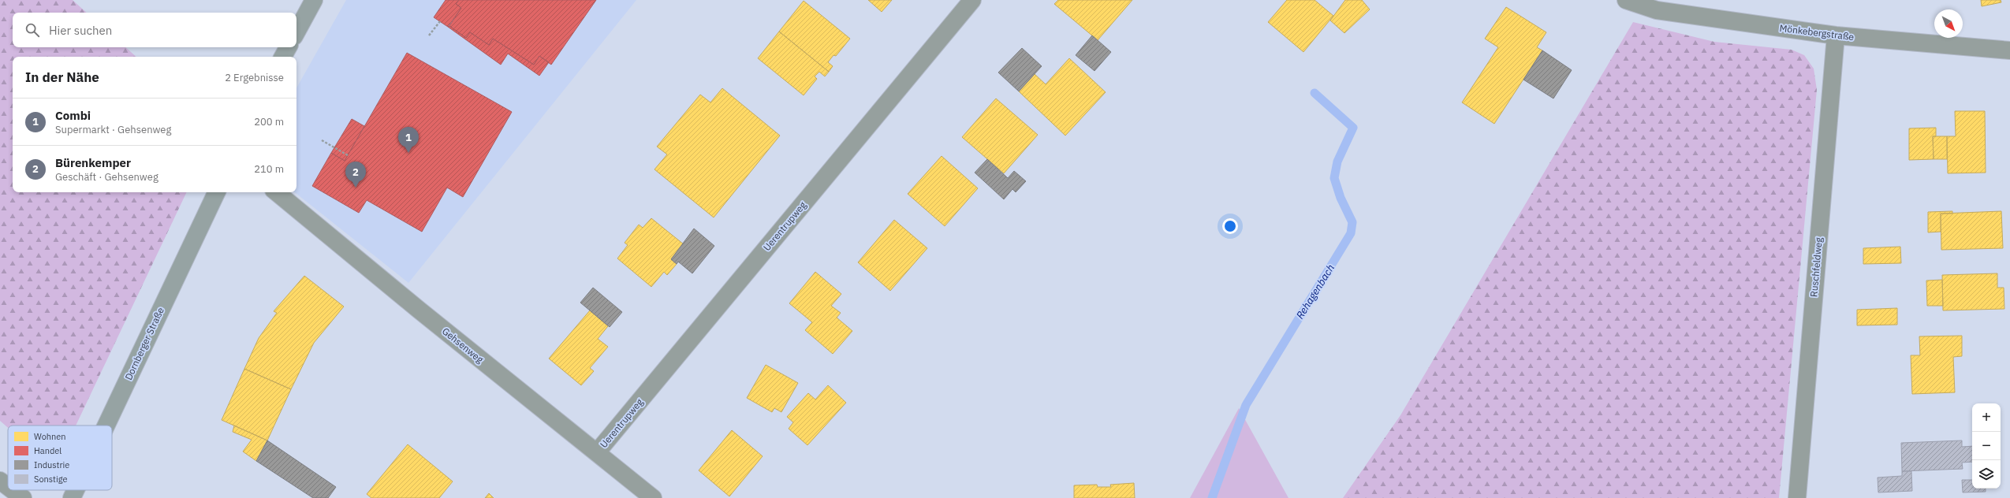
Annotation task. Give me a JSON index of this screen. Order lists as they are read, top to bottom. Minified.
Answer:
{"streets":{"main road":["Dornberger Straße"],"street":["Mönkebergstraße","Uerentrupweg","Ruschfeldweg","Gehsenweg"]},"crossings":[["Mönkebergstraße","Ruschfeldweg"],["Uerentrupweg","Gehsenweg"]],"water":["Rehagenbach"],"legend":["Wohnen","Handel","Industrie","Sonstige"],"north":"bottom right","page":{"search":"Hier suchen","heading":["In der Nähe","2 Ergebnisse"],"list":[{"mark":"1","name":"Combi","note":"Supermarkt · Gehsenweg","value":"200 m"},{"mark":"2","name":"Bürenkemper","note":"Geschäft · Gehsenweg","value":"210 m"}],"pins":["1","2"],"map_buttons":["+","−"]}}
